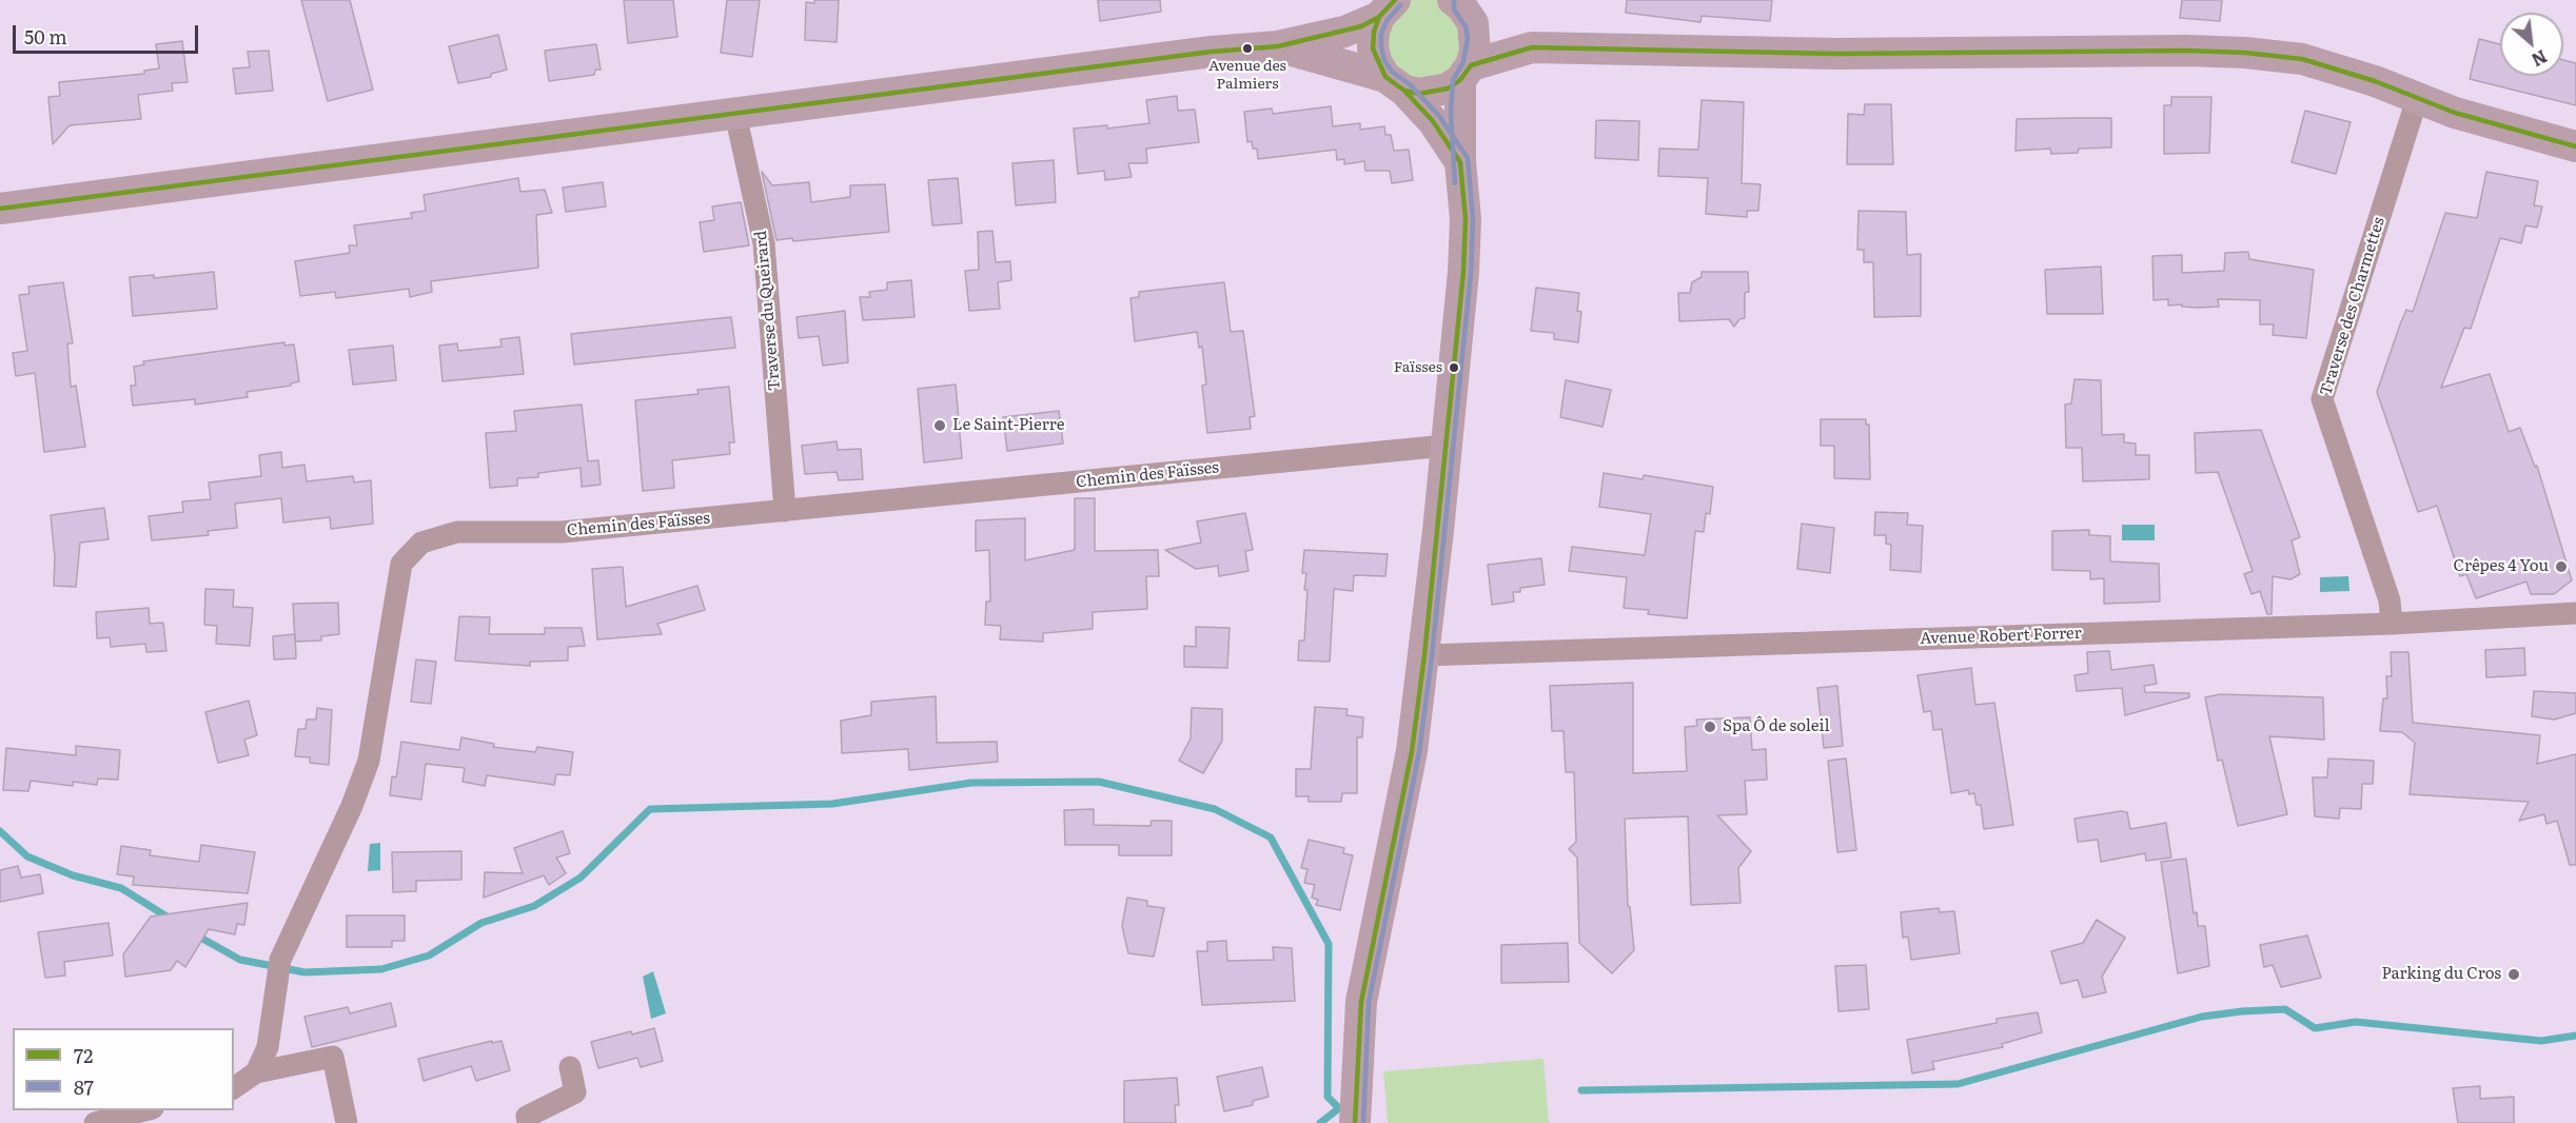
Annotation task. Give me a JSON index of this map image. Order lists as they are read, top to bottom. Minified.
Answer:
{"streets":{"street":["Traverse des Charmettes","Traverse du Queirard","Chemin des Faïsses","Avenue Robert Forrer"]},"crossings":[["Traverse des Charmettes","Avenue Robert Forrer"],["Traverse du Queirard","Chemin des Faïsses"]],"places":["Avenue des Palmiers","Faïsses","Le Saint-Pierre","Crêpes 4 You","Spa Ô de soleil","Parking du Cros"],"lines":["transit line 72","transit line 87"],"legend":["72","87"],"scale_bar":"50 m","north":"bottom right"}
